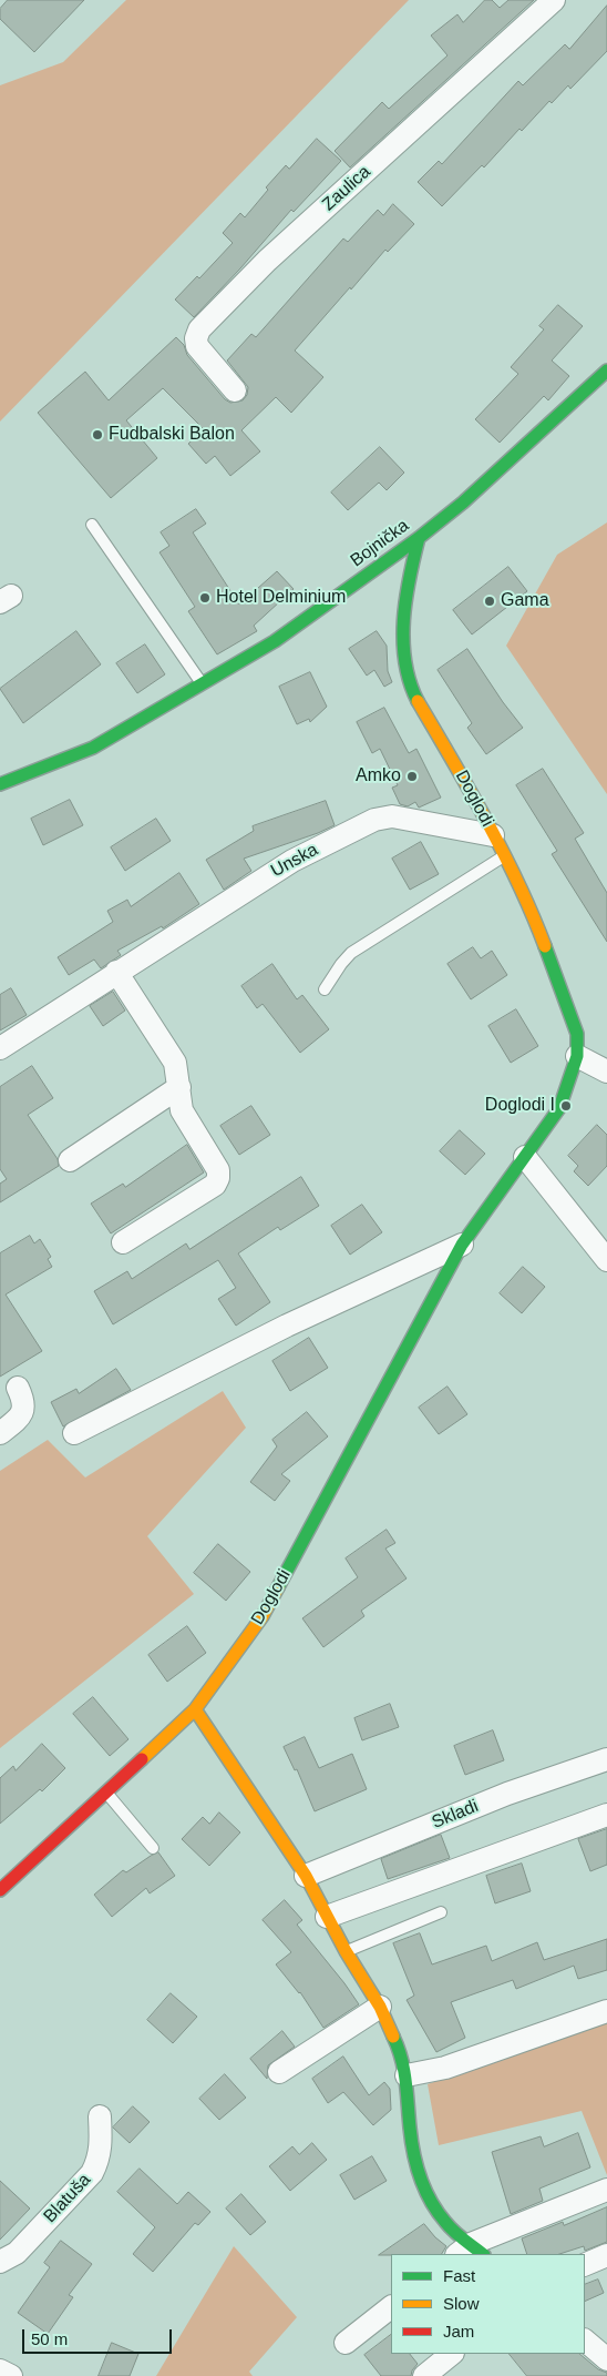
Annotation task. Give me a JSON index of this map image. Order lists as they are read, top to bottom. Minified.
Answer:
{"streets":{"street":["Zaulica","Bojnička","Doglodi","Unska","Skladi","Blatuša"]},"crossings":[["Bojnička","Doglodi"],["Doglodi","Unska"]],"places":["Fudbalski Balon","Hotel Delminium","Gama","Amko","Doglodi I"],"legend":["Fast","Slow","Jam"],"scale_bar":"50 m"}
